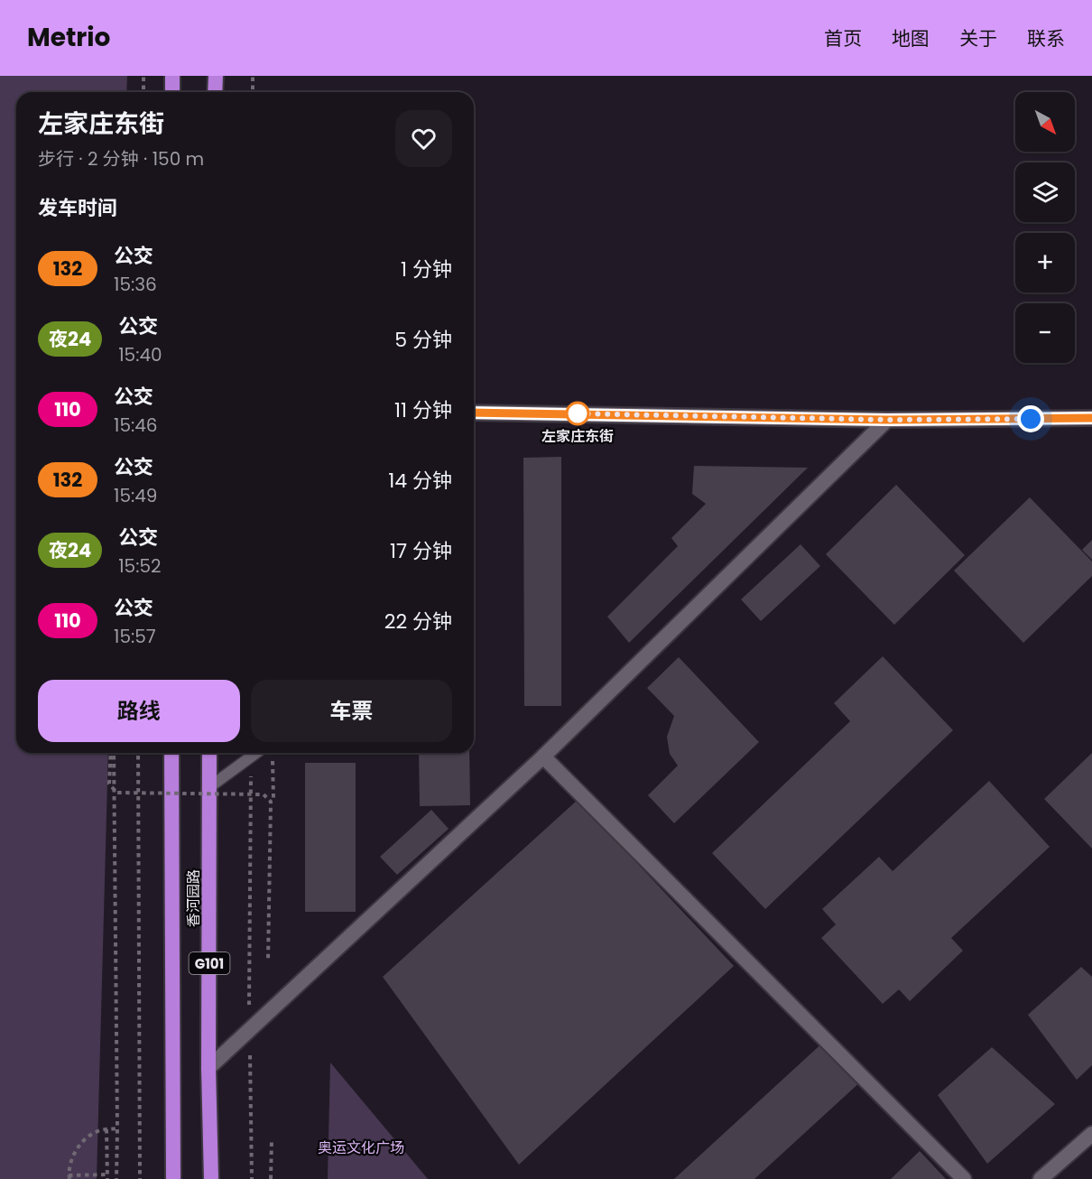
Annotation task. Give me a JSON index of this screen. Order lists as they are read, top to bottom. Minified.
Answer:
{"streets":{"highway":["香河园路","G101"]},"parks":["奥运文化广场"],"places":["左家庄东街"],"lines":["bus line 132"],"north":"bottom right","page":{"header":"Metrio","nav":["首页","地图","关于","联系"],"map_buttons":["+","−"],"heading":[["左家庄东街","步行 · 2 分钟 · 150 m"],"发车时间"],"list":[{"mark":"132","name":"公交","note":"15:36","value":"1 分钟"},{"mark":"夜24","name":"公交","note":"15:40","value":"5 分钟"},{"mark":"110","name":"公交","note":"15:46","value":"11 分钟"},{"mark":"132","name":"公交","note":"15:49","value":"14 分钟"},{"mark":"夜24","name":"公交","note":"15:52","value":"17 分钟"},{"mark":"110","name":"公交","note":"15:57","value":"22 分钟"}],"buttons":["路线","车票"]}}
